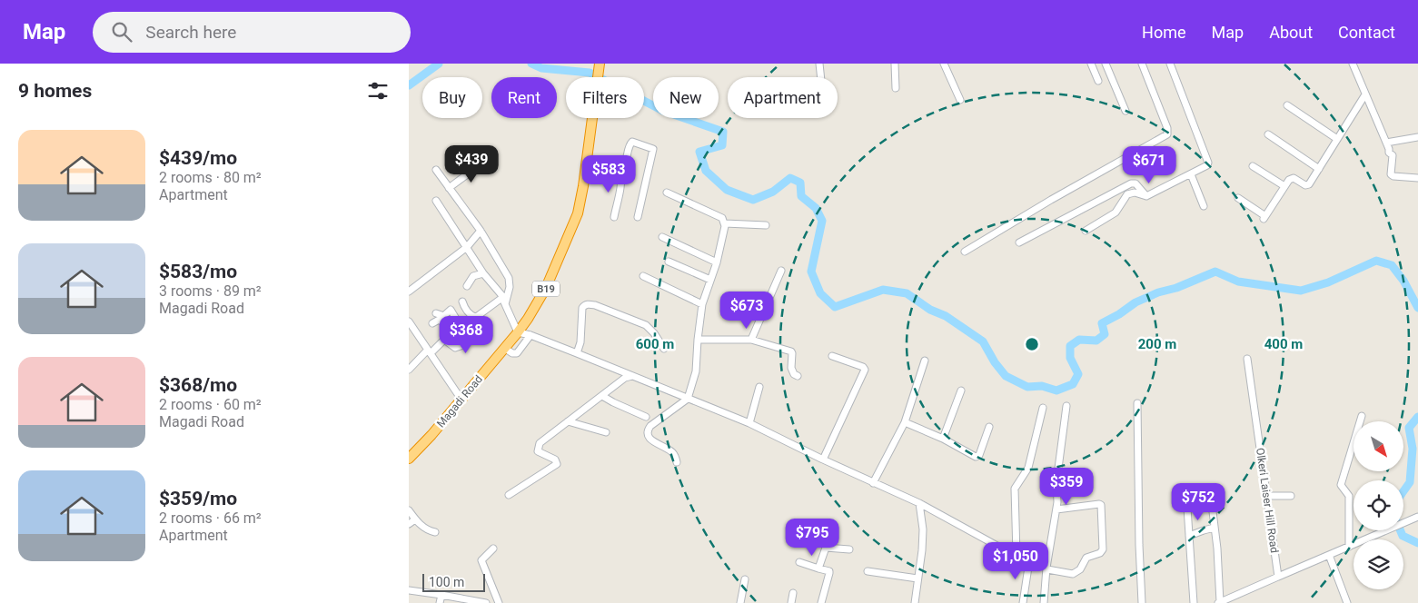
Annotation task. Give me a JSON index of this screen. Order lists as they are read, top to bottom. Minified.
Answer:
{"streets":{"highway":["B19","Magadi Road"],"street":["Olkeri Laiser Hill Road"]},"scale_bar":"100 m","north":"bottom right","page":{"header":"Map","search":"Search here","nav":["Home","Map","About","Contact"],"heading":"9 homes","chip":["Buy","Rent","Filters","New","Apartment"],"list":[{"name":"$439/mo","note":"2 rooms · 80 m² · Apartment"},{"name":"$583/mo","note":"3 rooms · 89 m² · Magadi Road"},{"name":"$368/mo","note":"2 rooms · 60 m² · Magadi Road"},{"name":"$359/mo","note":"2 rooms · 66 m² · Apartment"}],"price":["$439","$671","$583","$673","$368","$359","$752","$795","$1,050"],"scale":"100 m"},"rings":["200 m","400 m","600 m"]}
